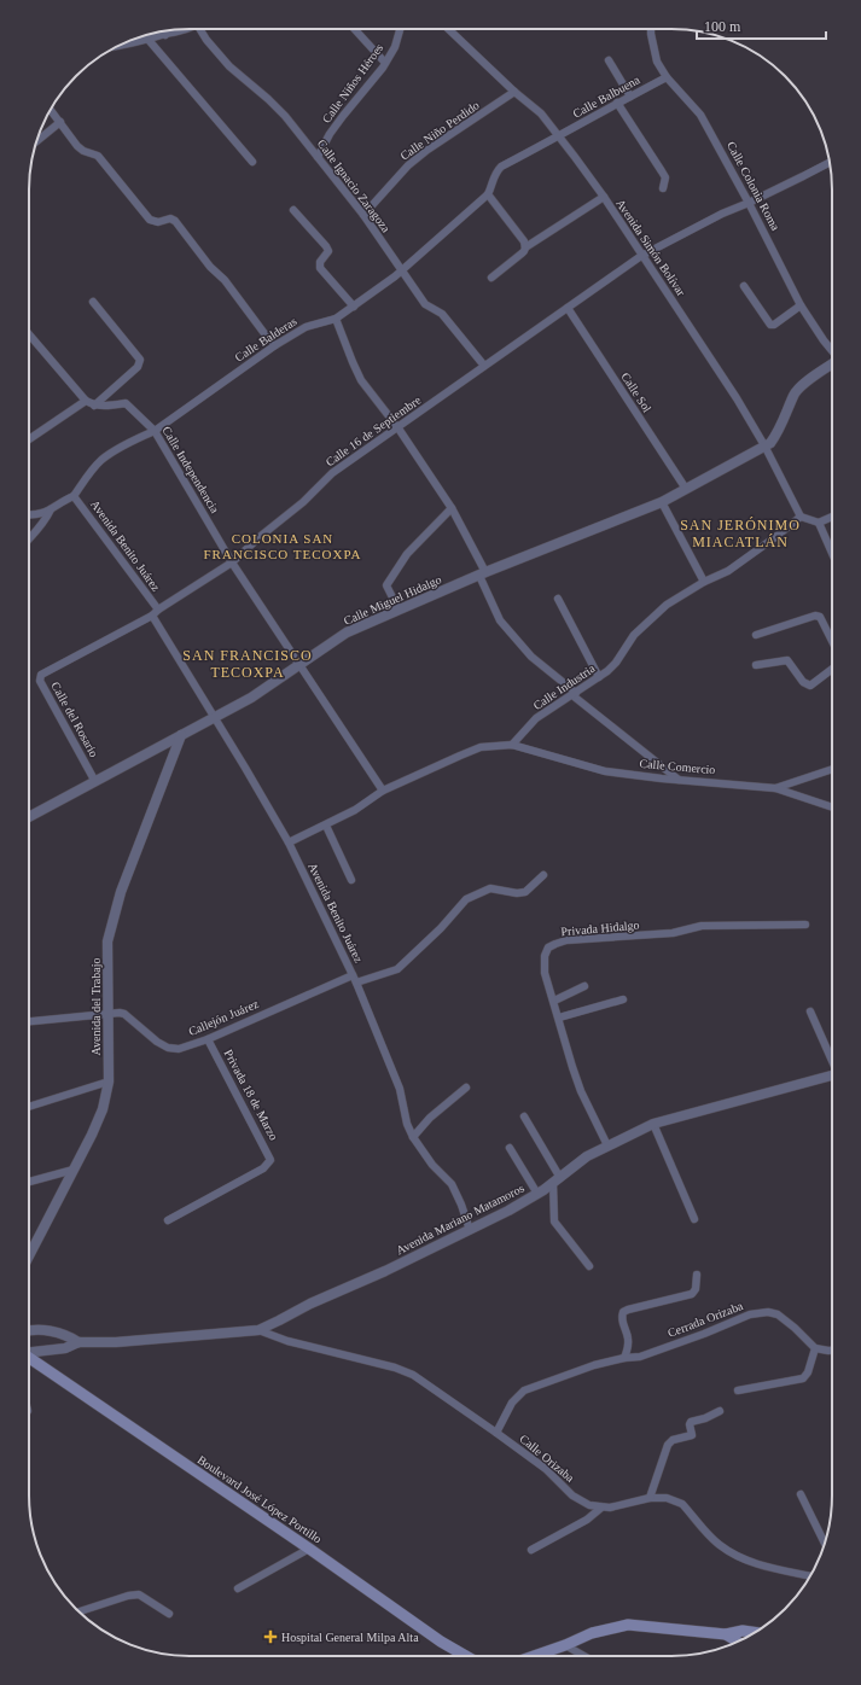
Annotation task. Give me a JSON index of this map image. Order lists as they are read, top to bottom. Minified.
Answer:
{"streets":{"main road":["Boulevard José López Portillo"],"street":["Calle Niños Héroes","Calle Balbuena","Calle Niño Perdido","Calle Ignacio Zaragoza","Calle Colonia Roma","Avenida Simón Bolívar","Calle Balderas","Calle Sol","Calle 16 de Septiembre","Calle Independencia","Avenida Benito Juárez","Calle Miguel Hidalgo","Calle Industria","Calle del Rosario","Calle Comercio","Privada Hidalgo","Avenida del Trabajo","Callejón Juárez","Privada 18 de Marzo","Avenida Mariano Matamoros","Cerrada Orizaba","Calle Orizaba"]},"crossings":[["Calle Niños Héroes","Calle Ignacio Zaragoza"],["Calle Balbuena","Calle Colonia Roma"],["Calle Balbuena","Avenida Simón Bolívar"],["Calle Balbuena","Calle Balderas"],["Calle Niño Perdido","Calle Ignacio Zaragoza"],["Calle Niño Perdido","Avenida Simón Bolívar"],["Calle Ignacio Zaragoza","Calle Balderas"],["Calle Ignacio Zaragoza","Calle 16 de Septiembre"],["Calle Colonia Roma","Calle 16 de Septiembre"],["Avenida Simón Bolívar","Calle Balderas"],["Avenida Simón Bolívar","Calle 16 de Septiembre"],["Avenida Simón Bolívar","Calle Miguel Hidalgo"],["Avenida Simón Bolívar","Calle Industria"],["Calle Balderas","Calle Independencia"],["Calle Balderas","Avenida Benito Juárez"],["Calle Sol","Calle 16 de Septiembre"],["Calle Sol","Calle Miguel Hidalgo"],["Calle 16 de Septiembre","Calle Independencia"],["Calle 16 de Septiembre","Avenida Benito Juárez"],["Calle 16 de Septiembre","Calle del Rosario"],["Calle Independencia","Calle Miguel Hidalgo"],["Avenida Benito Juárez","Calle Miguel Hidalgo"],["Avenida Benito Juárez","Callejón Juárez"],["Avenida Benito Juárez","Avenida Mariano Matamoros"],["Calle Miguel Hidalgo","Calle del Rosario"],["Calle Miguel Hidalgo","Avenida del Trabajo"],["Calle Industria","Calle Comercio"],["Privada Hidalgo","Avenida Mariano Matamoros"],["Avenida del Trabajo","Callejón Juárez"],["Callejón Juárez","Privada 18 de Marzo"],["Avenida Mariano Matamoros","Calle Orizaba"],["Cerrada Orizaba","Calle Orizaba"]],"districts":["SAN JERÓNIMO MIACATLÁN","COLONIA SAN FRANCISCO TECOXPA","SAN FRANCISCO TECOXPA"],"places":{"health":["Hospital General Milpa Alta"]},"scale_bar":"100 m"}
